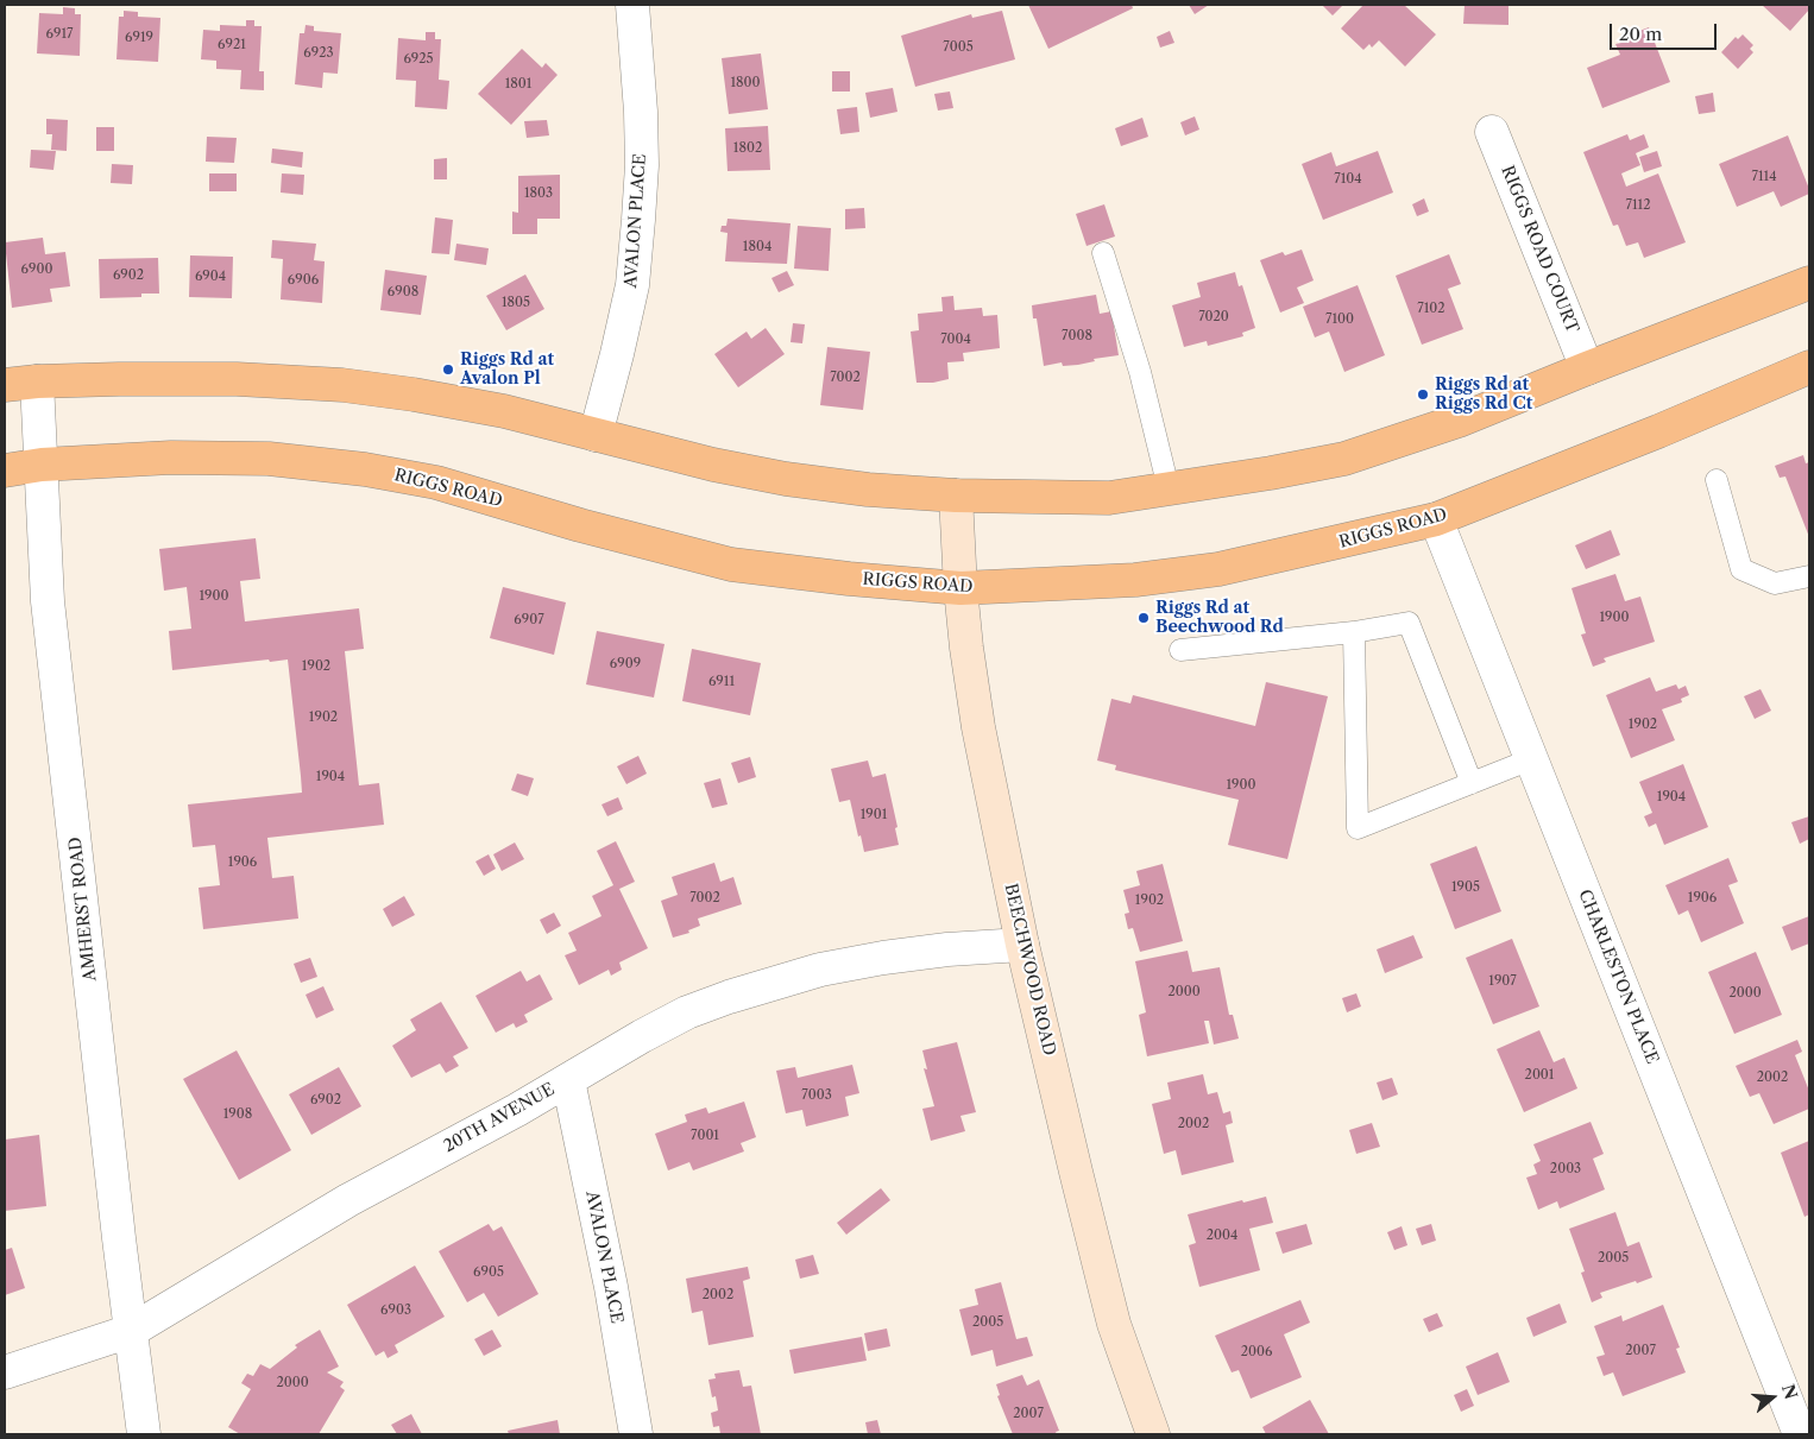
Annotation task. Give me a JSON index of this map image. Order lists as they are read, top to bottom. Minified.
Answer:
{"streets":{"main road":["RIGGS ROAD"],"street":["AVALON PLACE","RIGGS ROAD COURT","AMHERST ROAD","BEECHWOOD ROAD","CHARLESTON PLACE","20TH AVENUE"]},"crossings":[["AVALON PLACE","20TH AVENUE"],["RIGGS ROAD","AMHERST ROAD"],["RIGGS ROAD","BEECHWOOD ROAD"],["RIGGS ROAD","CHARLESTON PLACE"],["AMHERST ROAD","20TH AVENUE"],["BEECHWOOD ROAD","20TH AVENUE"]],"places":["Riggs Rd at Avalon Pl","Riggs Rd at Riggs Rd Ct","Riggs Rd at Beechwood Rd"],"house_numbers":["6917","6919","6921","7005","6923","6925","1800","1801","1802","7114","7104","1803","7112","1804","6900","6902","6904","6906","6908","1805","7102","7020","7100","7008","7004","7002","1900","1900","6907","6909","1902","6911","1902","1902","1904","1900","1904","1901","1906","1905","7002","1906","1902","1907","2000","2000","2001","2002","7003","6902","1908","2002","7001","2003","2004","2005","6905","2002","6903","2005","2007","2006","2000","2007"],"scale_bar":"20 m","north":"right"}
